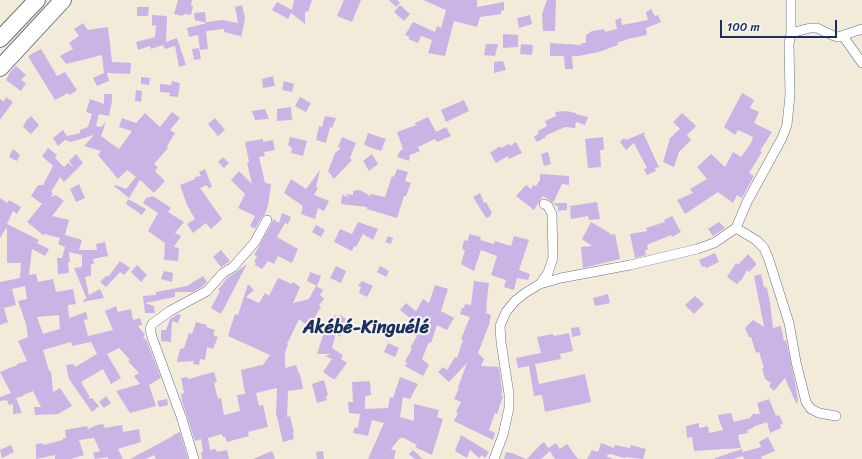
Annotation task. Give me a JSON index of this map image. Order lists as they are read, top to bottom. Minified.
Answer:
{"districts":["Akébé-Kinguélé"],"scale_bar":"100 m"}
